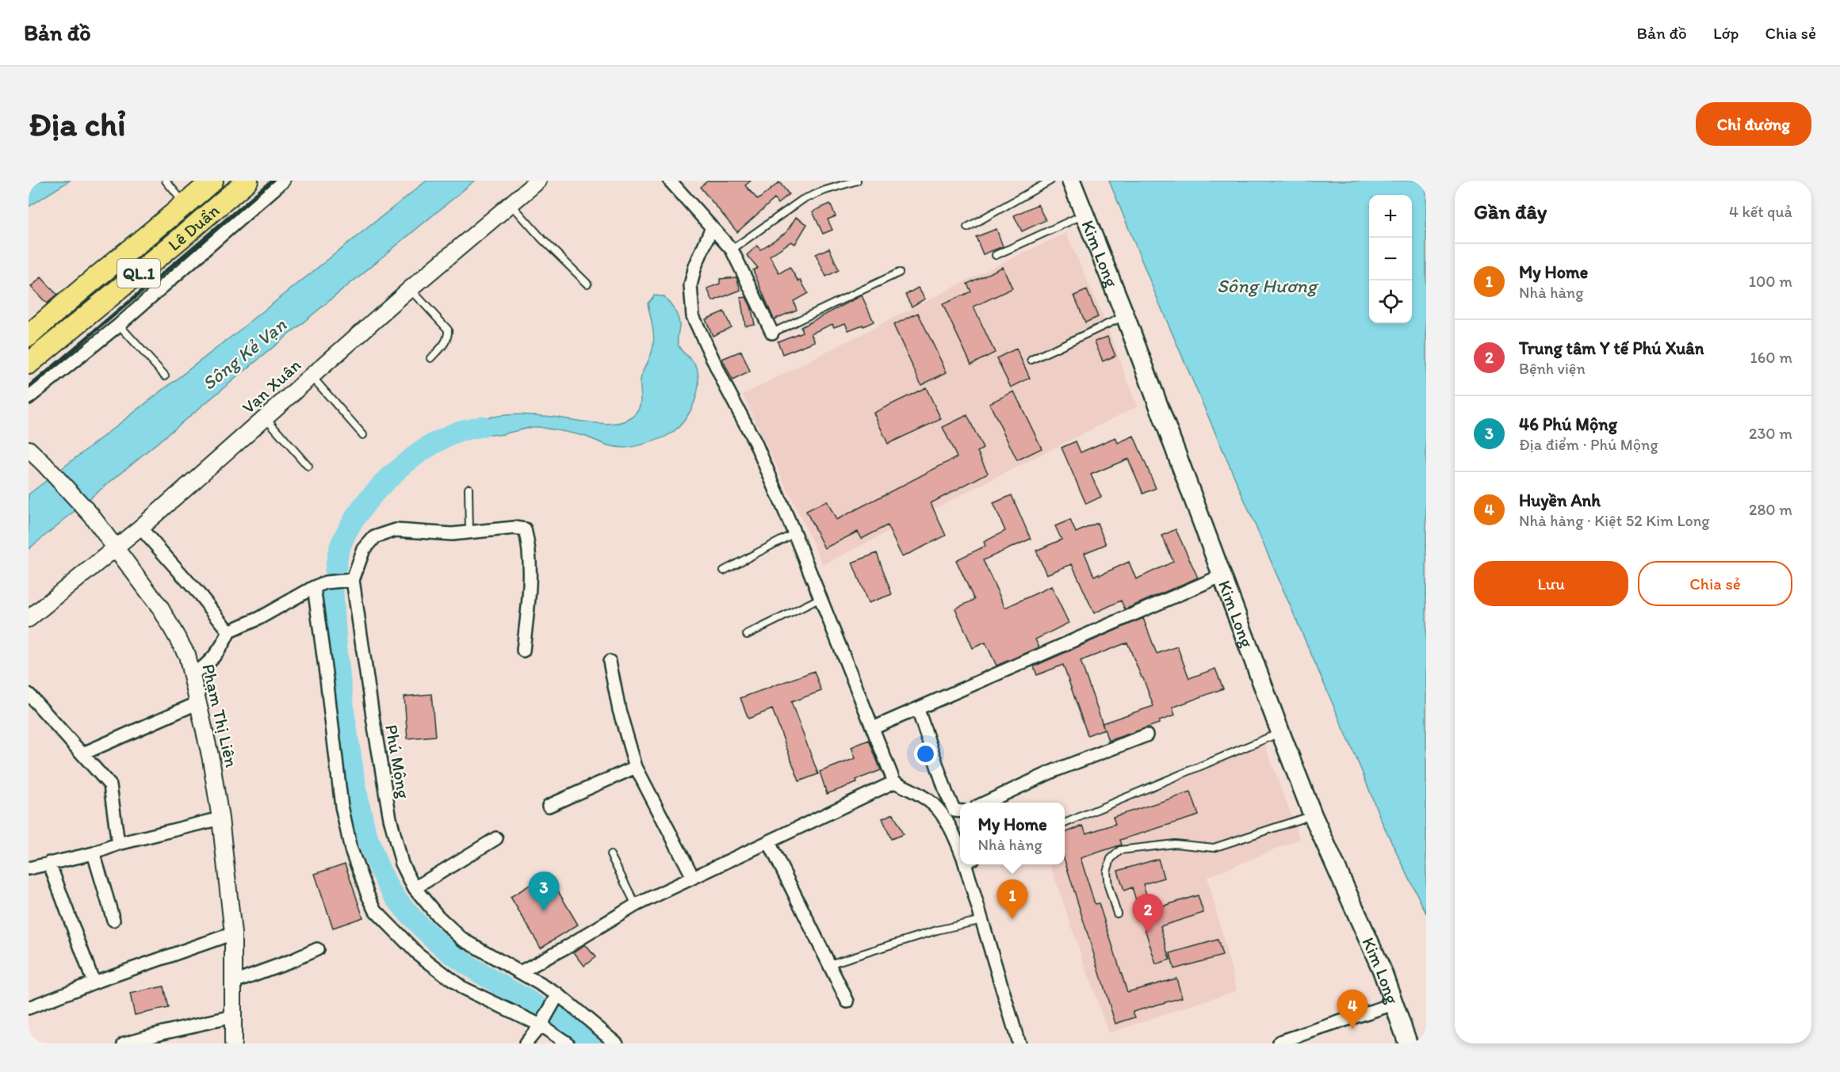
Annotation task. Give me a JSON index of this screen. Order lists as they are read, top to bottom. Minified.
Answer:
{"streets":{"main road":["Lê Duẩn","Kim Long","QL.1"],"street":["Vạn Xuân","Phạm Thị Liên","Phú Mộng"]},"crossings":[["Vạn Xuân","Phạm Thị Liên"]],"water":["Sông Hương","Sông Kẻ Vạn"],"page":{"header":"Bản đồ","nav":["Bản đồ","Lớp","Chia sẻ"],"buttons":["Chỉ đường",["Lưu","Chia sẻ"]],"title":"Địa chỉ","heading":["Gần đây","4 kết quả"],"map_buttons":["+","−"],"list":[{"mark":"1","name":"My Home","note":"Nhà hàng","value":"100 m"},{"mark":"2","name":"Trung tâm Y tế Phú Xuân","note":"Bệnh viện","value":"160 m"},{"mark":"3","name":"46 Phú Mộng","note":"Địa điểm · Phú Mộng","value":"230 m"},{"mark":"4","name":"Huyền Anh","note":"Nhà hàng · Kiệt 52 Kim Long","value":"280 m"}],"popup":["My Home","Nhà hàng"],"pins":["3","1","2","4"]}}
